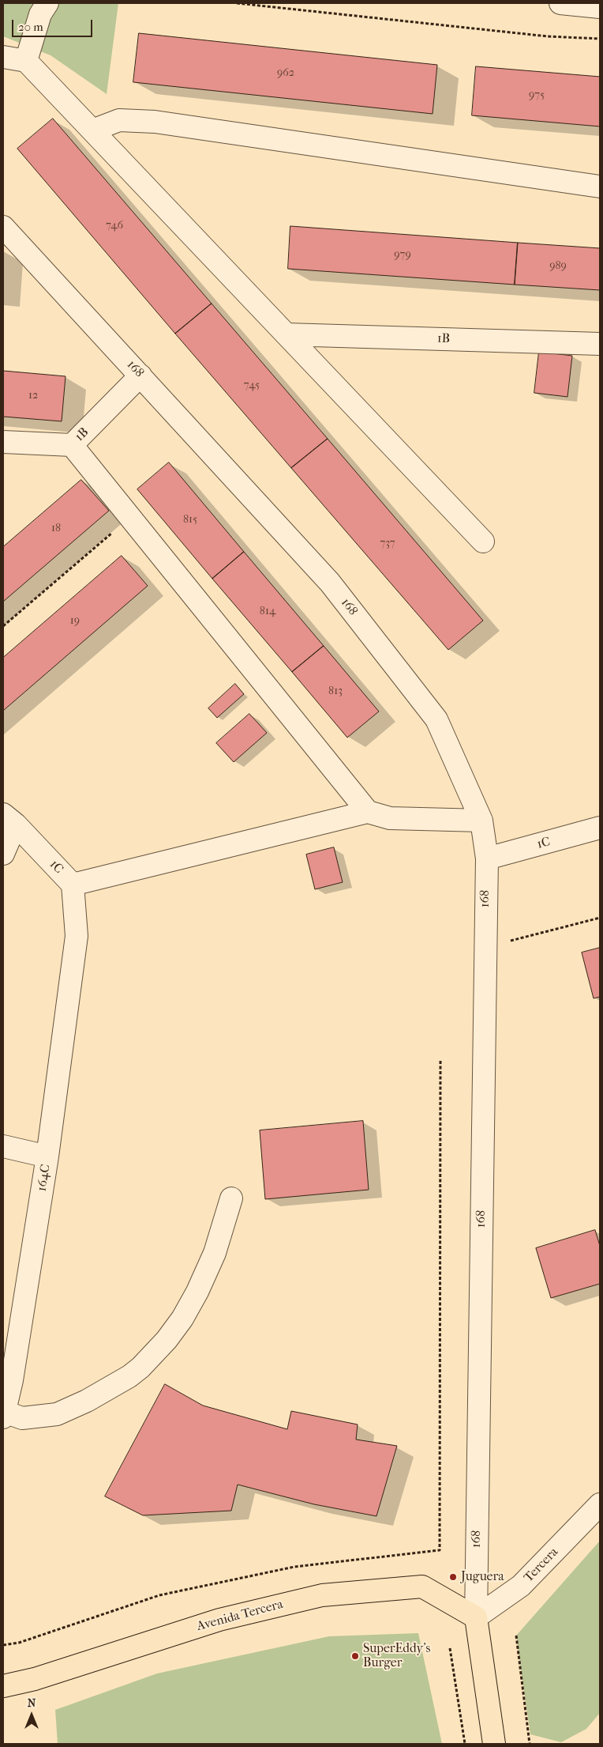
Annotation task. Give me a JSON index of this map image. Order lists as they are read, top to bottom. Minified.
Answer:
{"streets":{"main road":["168","Avenida Tercera"],"street":["1B","1C","164C","Tercera"]},"crossings":[["1B","168"],["168","1C"],["168","Tercera"],["168","Avenida Tercera"],["1C","164C"],["Tercera","Avenida Tercera"]],"places":["Juguera","SuperEddy's Burger"],"house_numbers":["962","975","746","979","989","745","12","815","18","737","814","19","813"],"scale_bar":"20 m","north":"top"}
